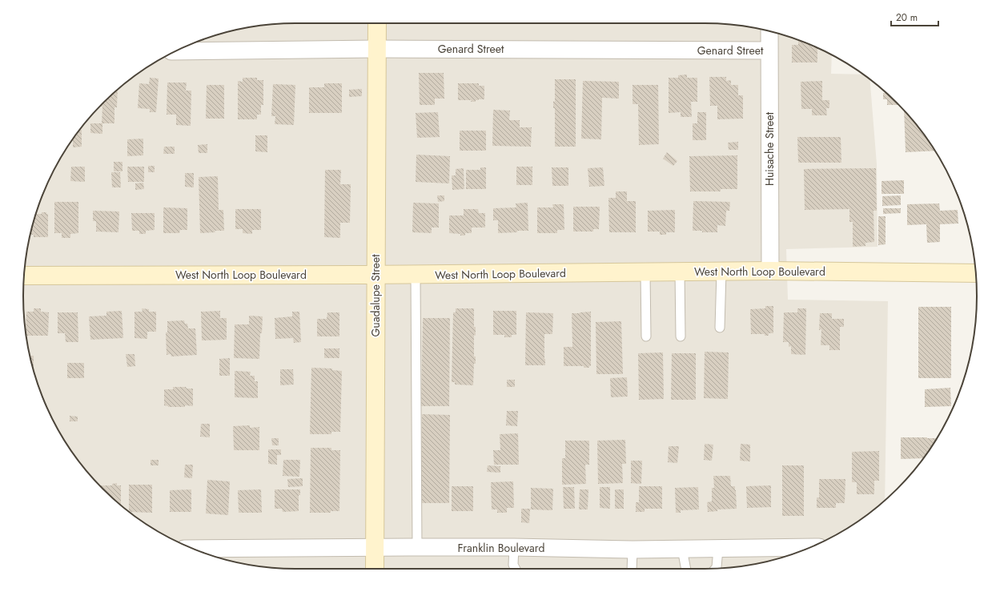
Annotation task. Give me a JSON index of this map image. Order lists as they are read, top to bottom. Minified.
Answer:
{"streets":{"street":["Genard Street","Huisache Street","West North Loop Boulevard","Guadalupe Street","Franklin Boulevard"]},"crossings":[["Genard Street","Huisache Street"],["Genard Street","Guadalupe Street"],["Huisache Street","West North Loop Boulevard"],["West North Loop Boulevard","Guadalupe Street"],["Guadalupe Street","Franklin Boulevard"]],"scale_bar":"20 m"}
